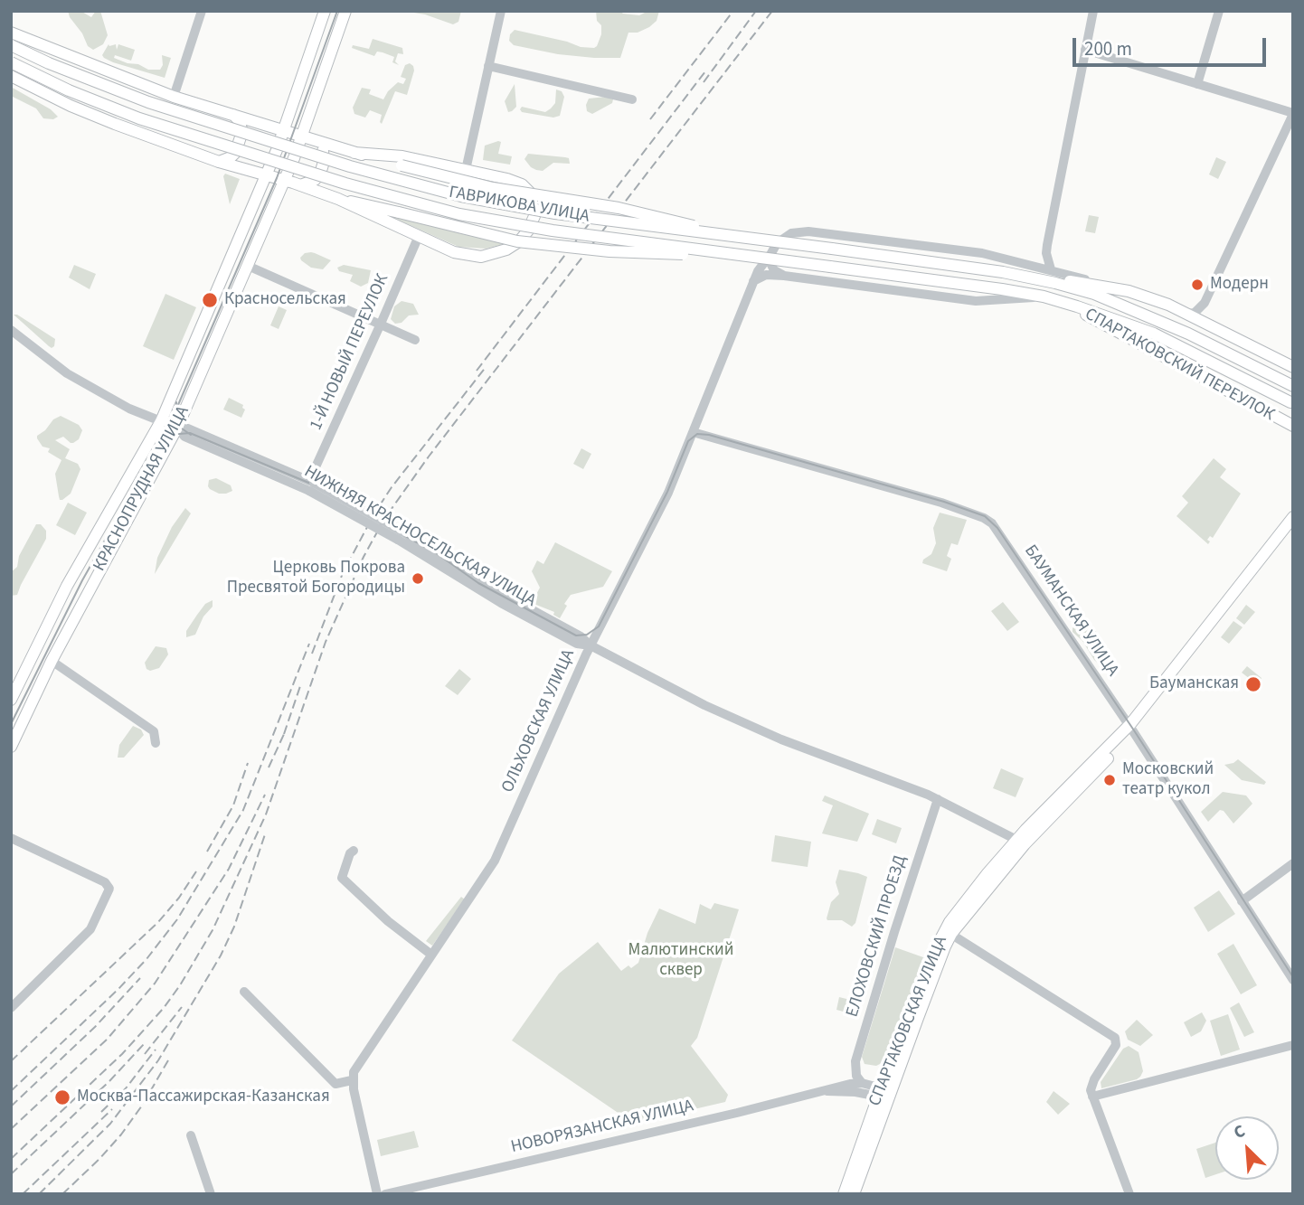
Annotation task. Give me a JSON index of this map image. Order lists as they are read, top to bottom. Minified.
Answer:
{"streets":{"main road":["ГАВРИКОВА УЛИЦА","СПАРТАКОВСКИЙ ПЕРЕУЛОК","КРАСНОПРУДНАЯ УЛИЦА","СПАРТАКОВСКАЯ УЛИЦА"],"street":["1-Й НОВЫЙ ПЕРЕУЛОК","НИЖНЯЯ КРАСНОСЕЛЬСКАЯ УЛИЦА","БАУМАНСКАЯ УЛИЦА","ОЛЬХОВСКАЯ УЛИЦА","ЕЛОХОВСКИЙ ПРОЕЗД","НОВОРЯЗАНСКАЯ УЛИЦА"]},"crossings":[["ГАВРИКОВА УЛИЦА","СПАРТАКОВСКИЙ ПЕРЕУЛОК"],["ГАВРИКОВА УЛИЦА","ОЛЬХОВСКАЯ УЛИЦА"],["1-Й НОВЫЙ ПЕРЕУЛОК","НИЖНЯЯ КРАСНОСЕЛЬСКАЯ УЛИЦА"],["КРАСНОПРУДНАЯ УЛИЦА","НИЖНЯЯ КРАСНОСЕЛЬСКАЯ УЛИЦА"],["НИЖНЯЯ КРАСНОСЕЛЬСКАЯ УЛИЦА","ОЛЬХОВСКАЯ УЛИЦА"],["НИЖНЯЯ КРАСНОСЕЛЬСКАЯ УЛИЦА","ЕЛОХОВСКИЙ ПРОЕЗД"],["НИЖНЯЯ КРАСНОСЕЛЬСКАЯ УЛИЦА","СПАРТАКОВСКАЯ УЛИЦА"],["БАУМАНСКАЯ УЛИЦА","ОЛЬХОВСКАЯ УЛИЦА"],["БАУМАНСКАЯ УЛИЦА","СПАРТАКОВСКАЯ УЛИЦА"],["ЕЛОХОВСКИЙ ПРОЕЗД","НОВОРЯЗАНСКАЯ УЛИЦА"],["СПАРТАКОВСКАЯ УЛИЦА","НОВОРЯЗАНСКАЯ УЛИЦА"]],"parks":["Малютинский сквер"],"places":["Модерн","Красносельская","Церковь Покрова Пресвятой Богородицы","Бауманская","Московский театр кукол","Москва-Пассажирская-Казанская"],"scale_bar":"200 m","north":"top left"}
